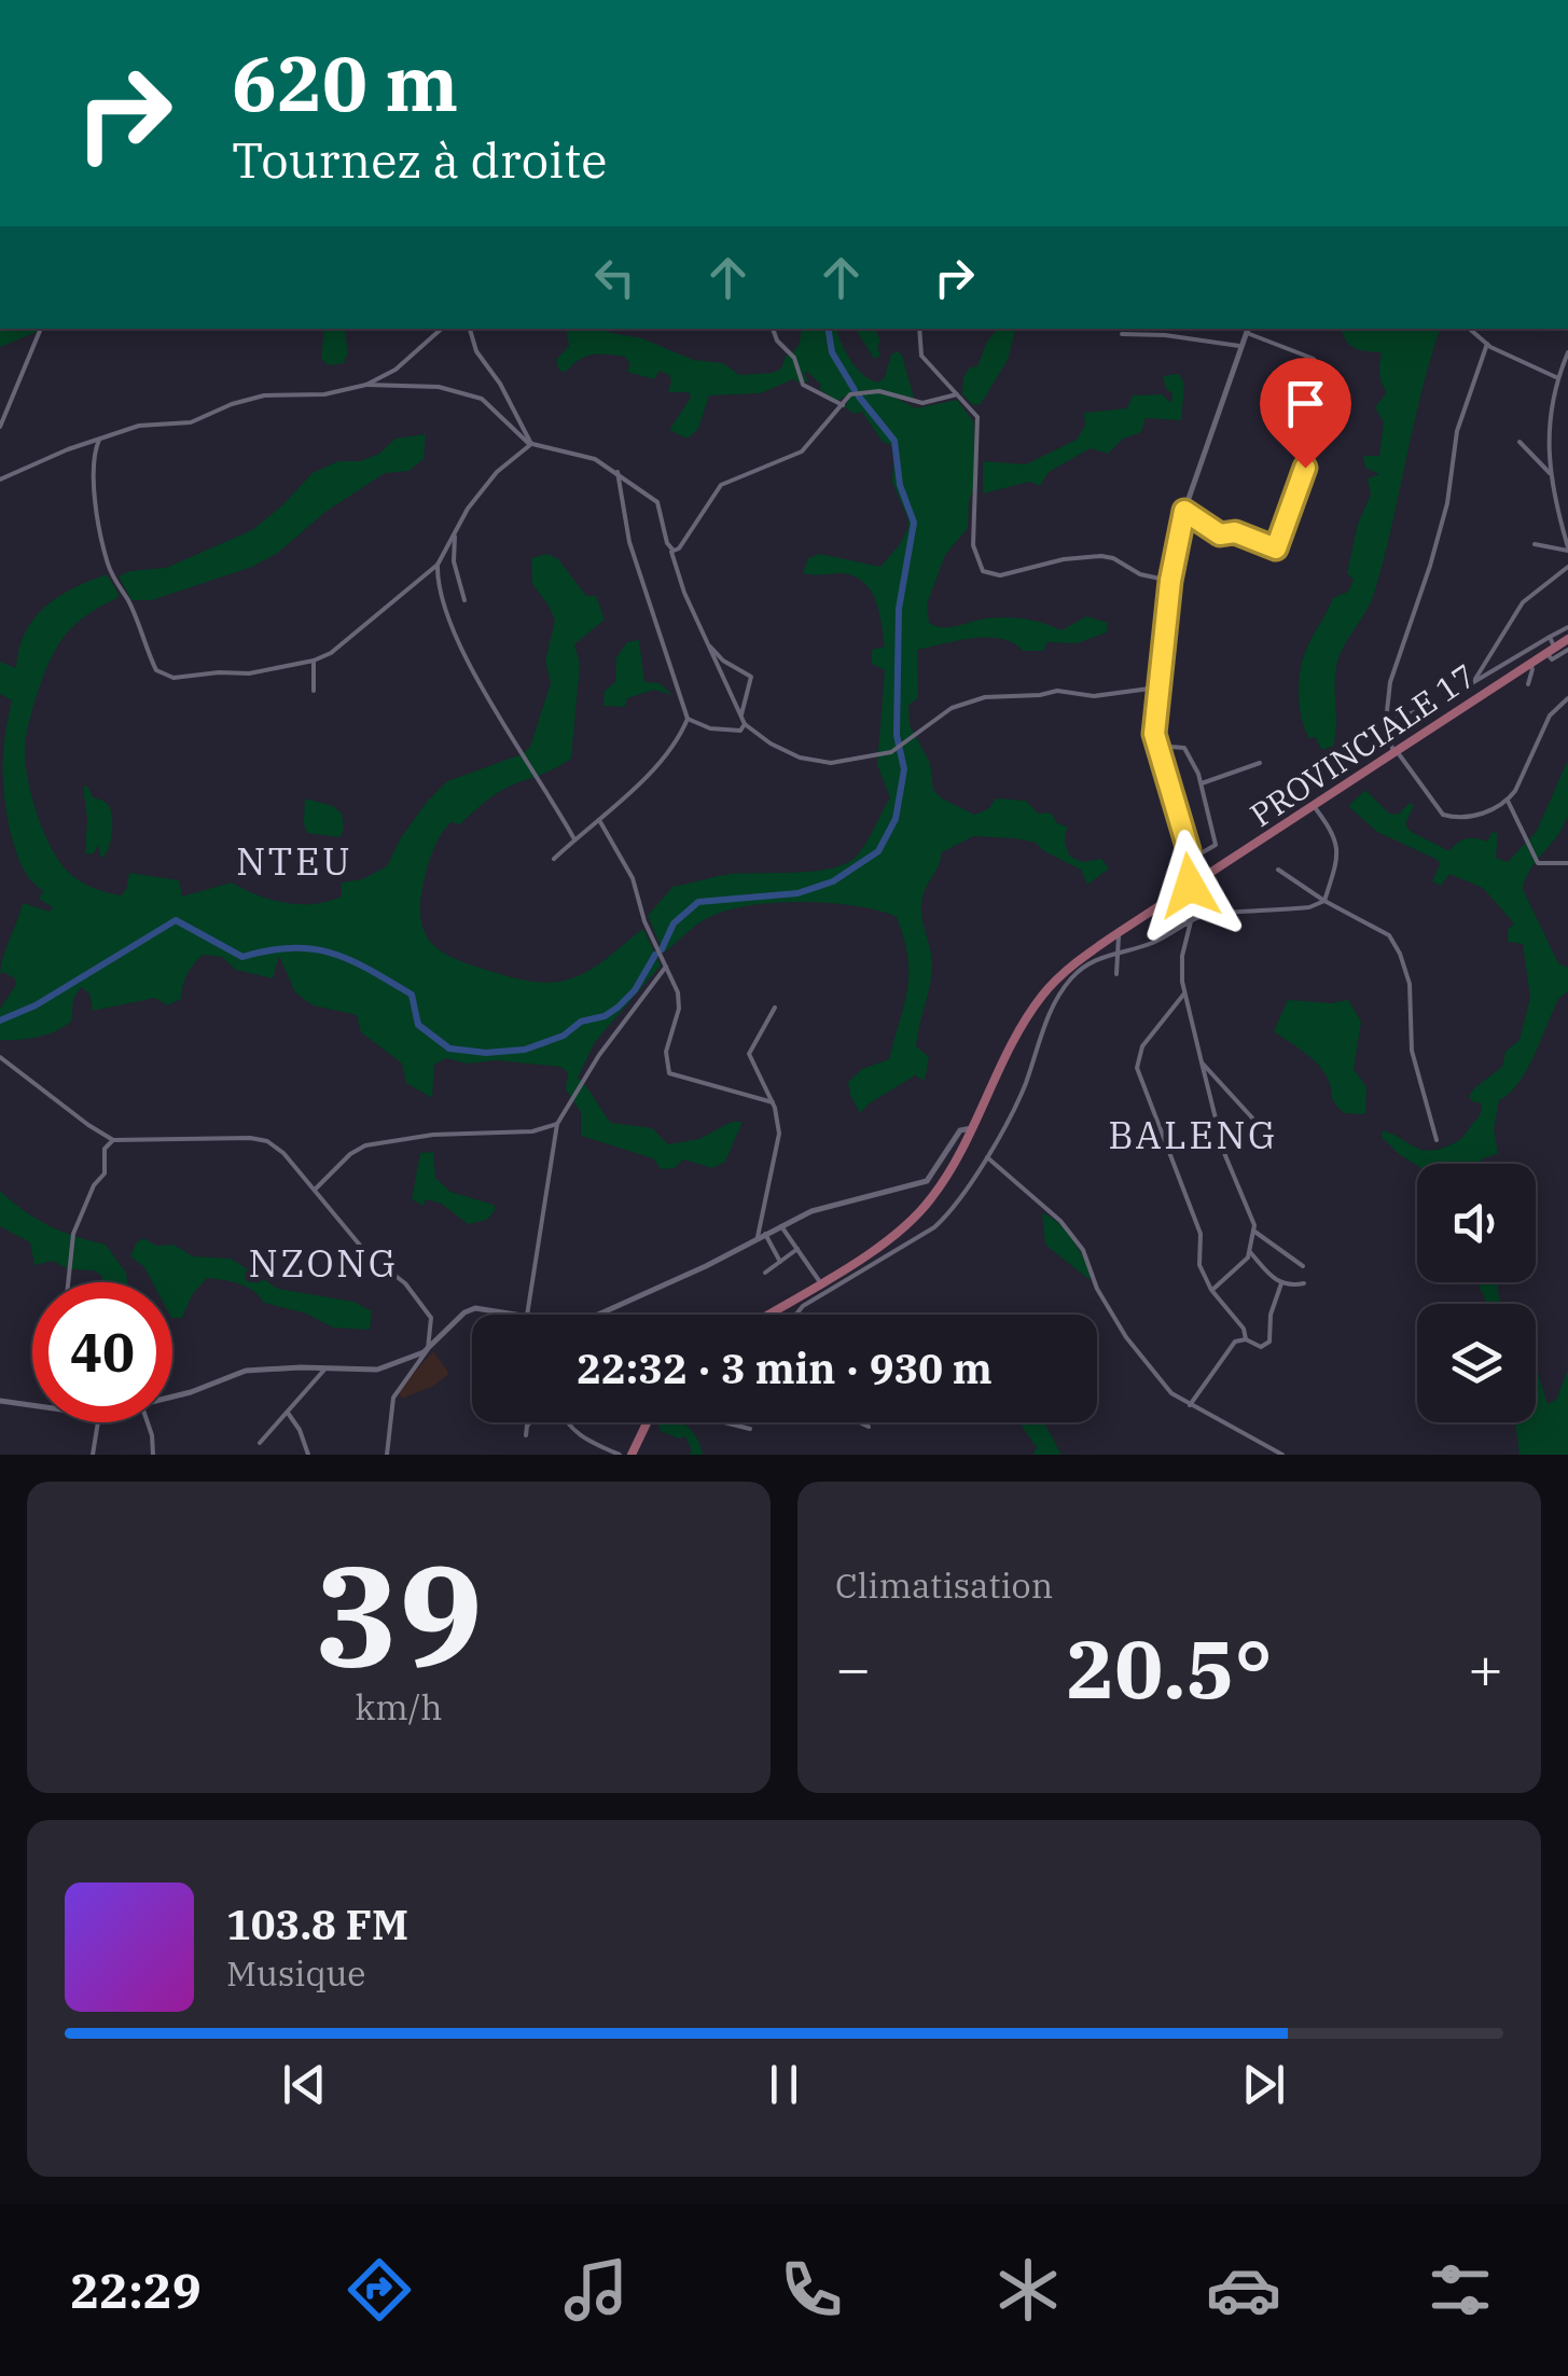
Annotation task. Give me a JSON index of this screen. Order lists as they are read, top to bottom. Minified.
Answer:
{"streets":{"main road":["PROVINCIALE 17"]},"districts":["NTEU","BALENG","NZONG"],"page":{"turn":["620 m","Tournez à droite"],"limit":"40","trip":"22:32 · 3 min · 930 m","tile":[["39","km/h"],"Climatisation"],"heat":["−","20.5°","+"],"song":["103.8 FM","Musique"],"tabs":"22:29"}}
